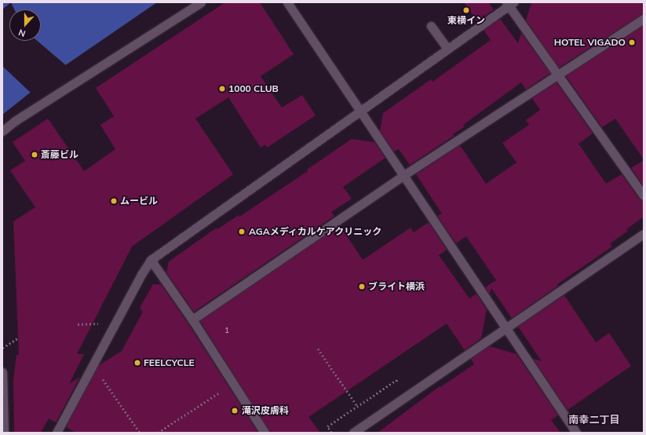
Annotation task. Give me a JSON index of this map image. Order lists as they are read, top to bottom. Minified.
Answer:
{"districts":["南幸二丁目"],"places":["東横イン","HOTEL VIGADO","1000 CLUB","斎藤ビル","ムービル","AGAメディカルケアクリニック","ブライト横浜","FEELCYCLE","滝沢皮膚科"],"house_numbers":["1"],"north":"bottom"}
